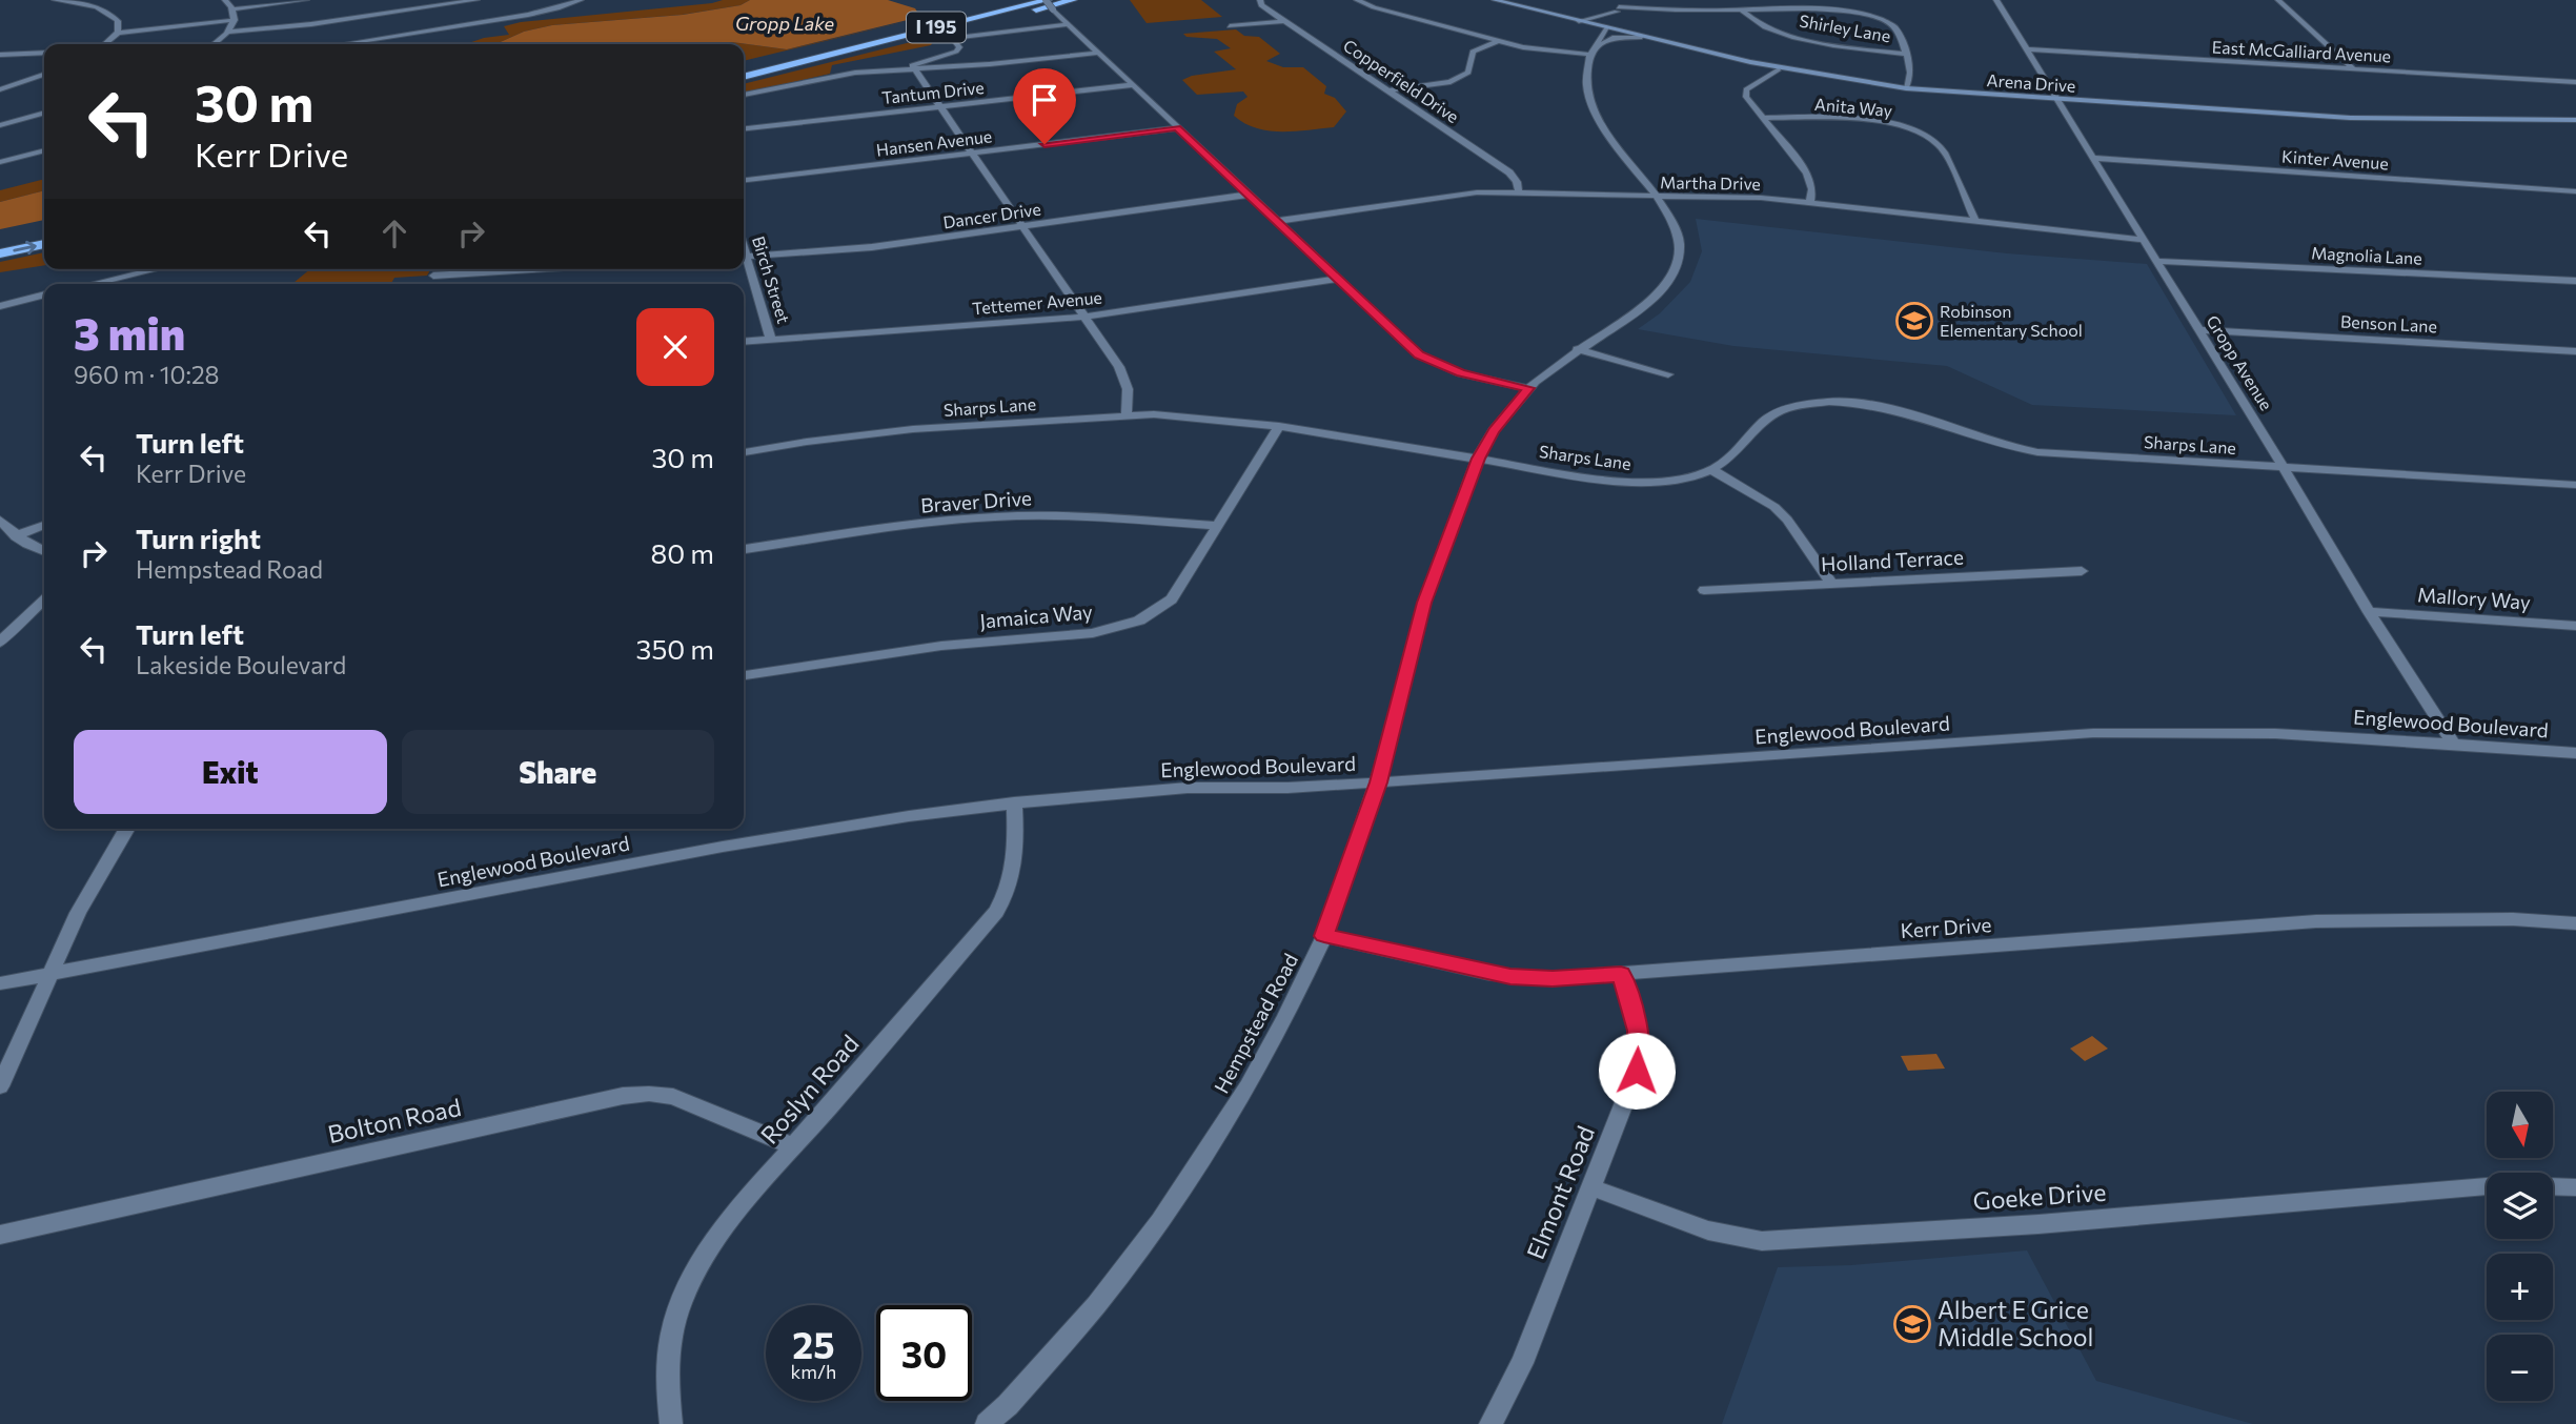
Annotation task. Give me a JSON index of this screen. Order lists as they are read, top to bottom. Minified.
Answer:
{"streets":{"highway":["I 195"],"main road":["Arena Drive"],"street":["Shirley Lane","East McGalliard Avenue","Copperfield Drive","Tantum Drive","Anita Way","Hansen Avenue","Kinter Avenue","Martha Drive","Dancer Drive","Magnolia Lane","Birch Street","Tettemer Avenue","Benson Lane","Gropp Avenue","Sharps Lane","Braver Drive","Holland Terrace","Mallory Way","Jamaica Way","Englewood Boulevard","Kerr Drive","Hempstead Road","Roslyn Road","Bolton Road","Elmont Road","Goeke Drive"]},"crossings":[["East McGalliard Avenue","Gropp Avenue"],["Copperfield Drive","Martha Drive"],["Arena Drive","Gropp Avenue"],["Arena Drive","Hempstead Road"],["Anita Way","Martha Drive"],["Kinter Avenue","Gropp Avenue"],["Martha Drive","Gropp Avenue"],["Martha Drive","Hempstead Road"],["Magnolia Lane","Gropp Avenue"],["Birch Street","Tettemer Avenue"],["Benson Lane","Gropp Avenue"],["Gropp Avenue","Sharps Lane"],["Gropp Avenue","Mallory Way"],["Gropp Avenue","Englewood Boulevard"],["Sharps Lane","Jamaica Way"],["Sharps Lane","Hempstead Road"],["Braver Drive","Jamaica Way"],["Englewood Boulevard","Hempstead Road"],["Englewood Boulevard","Roslyn Road"],["Kerr Drive","Hempstead Road"],["Kerr Drive","Elmont Road"],["Roslyn Road","Bolton Road"],["Elmont Road","Goeke Drive"]],"water":["Gropp Lake"],"places":{"school or university":["Robinson Elementary School","Albert E Grice Middle School"]},"north":"bottom","page":{"turn":["30 m","Kerr Drive"],"heading":["3 min","960 m · 10:28"],"list":[{"name":"Turn left","note":"Kerr Drive","value":"30 m"},{"name":"Turn right","note":"Hempstead Road","value":"80 m"},{"name":"Turn left","note":"Lakeside Boulevard","value":"350 m"}],"buttons":["Exit","Share"],"map_buttons":["+","−"],"speed":"25 km/h","limit":"30"}}
